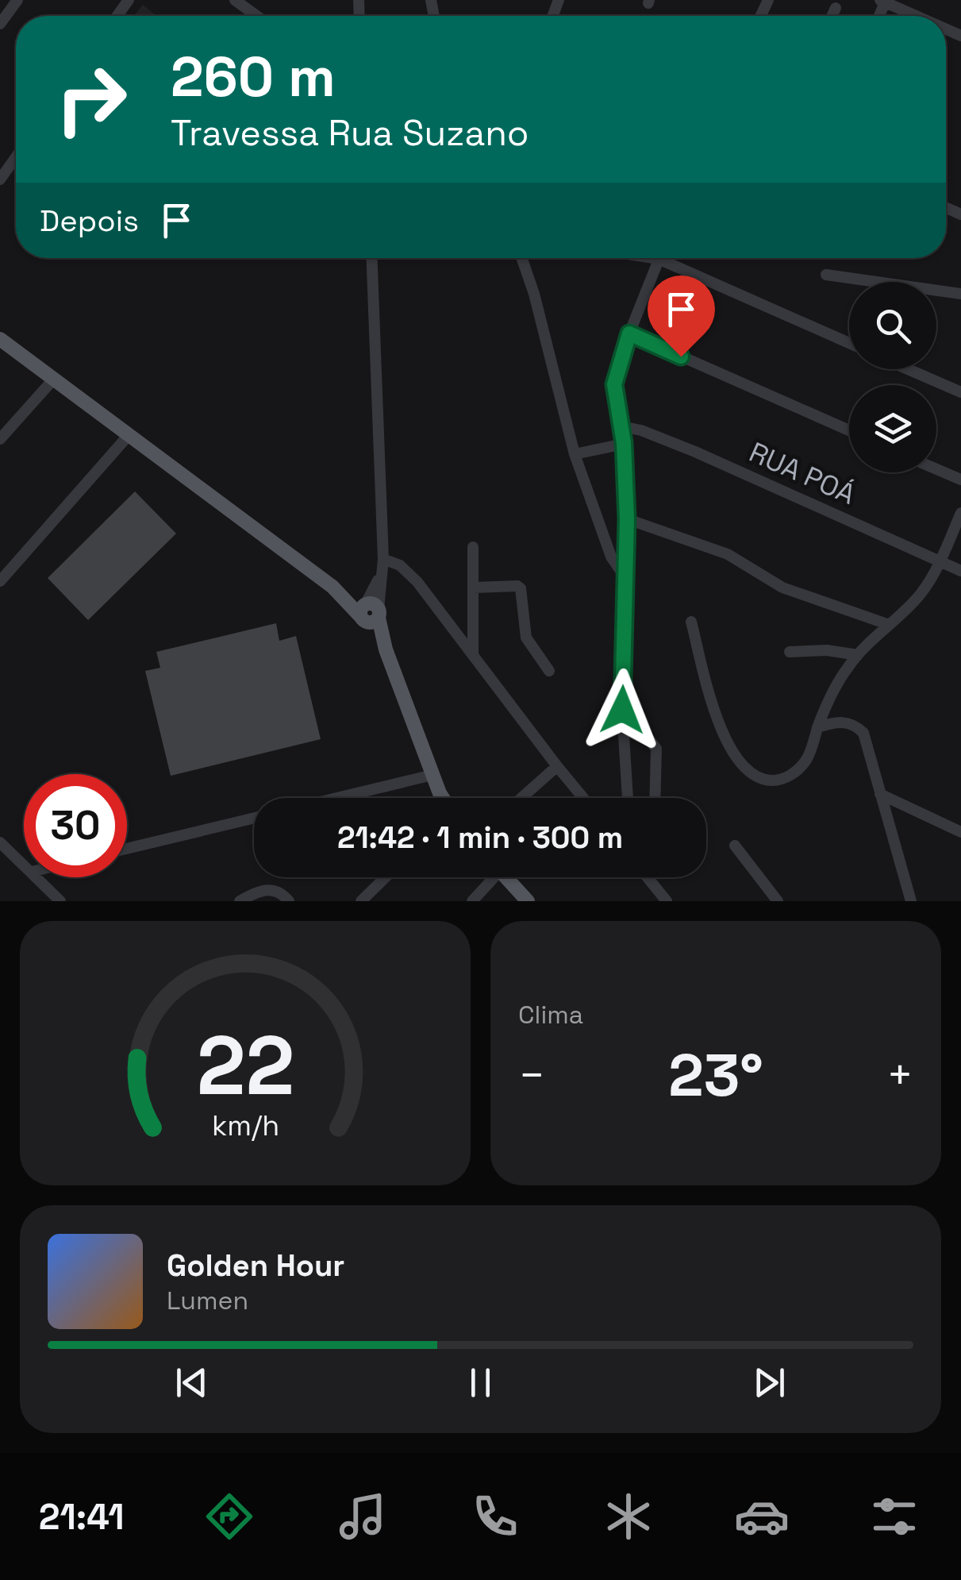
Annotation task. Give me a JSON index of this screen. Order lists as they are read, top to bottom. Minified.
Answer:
{"streets":{"street":["RUA POÁ"]},"page":{"turn":["260 m","Travessa Rua Suzano"],"then":"Depois","limit":"30","trip":"21:42 · 1 min · 300 m","tile":"Clima","heat":["−","23°","+"],"song":["Golden Hour","Lumen"],"tabs":"21:41","gauge":["22","km/h"]}}
